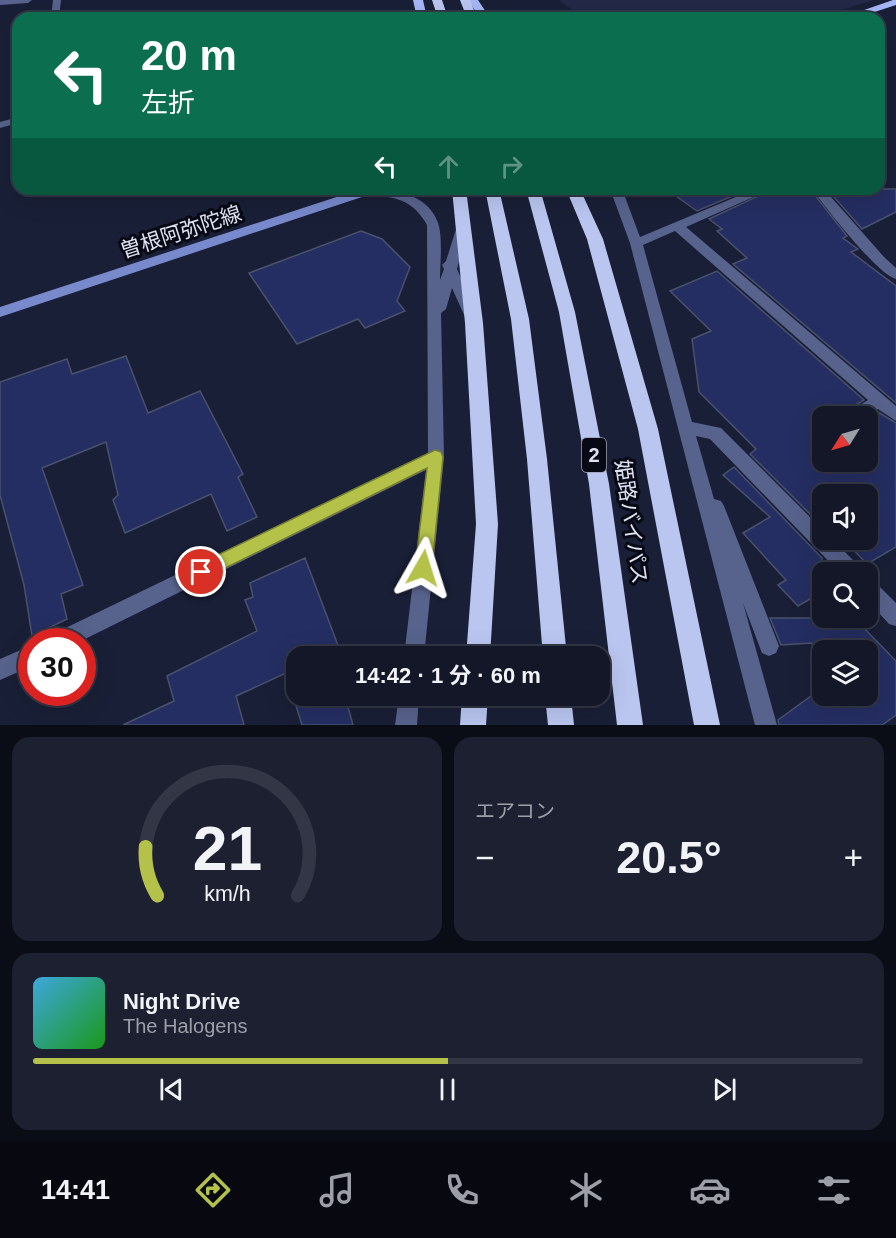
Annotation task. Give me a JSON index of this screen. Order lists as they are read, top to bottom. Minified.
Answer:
{"streets":{"highway":["2","姫路バイパス"],"main road":["曽根阿弥陀線"]},"north":"bottom left","page":{"turn":["20 m","左折"],"limit":"30","trip":"14:42 · 1 分 · 60 m","tile":"エアコン","heat":["−","20.5°","+"],"song":["Night Drive","The Halogens"],"tabs":"14:41","gauge":["21","km/h"]}}
